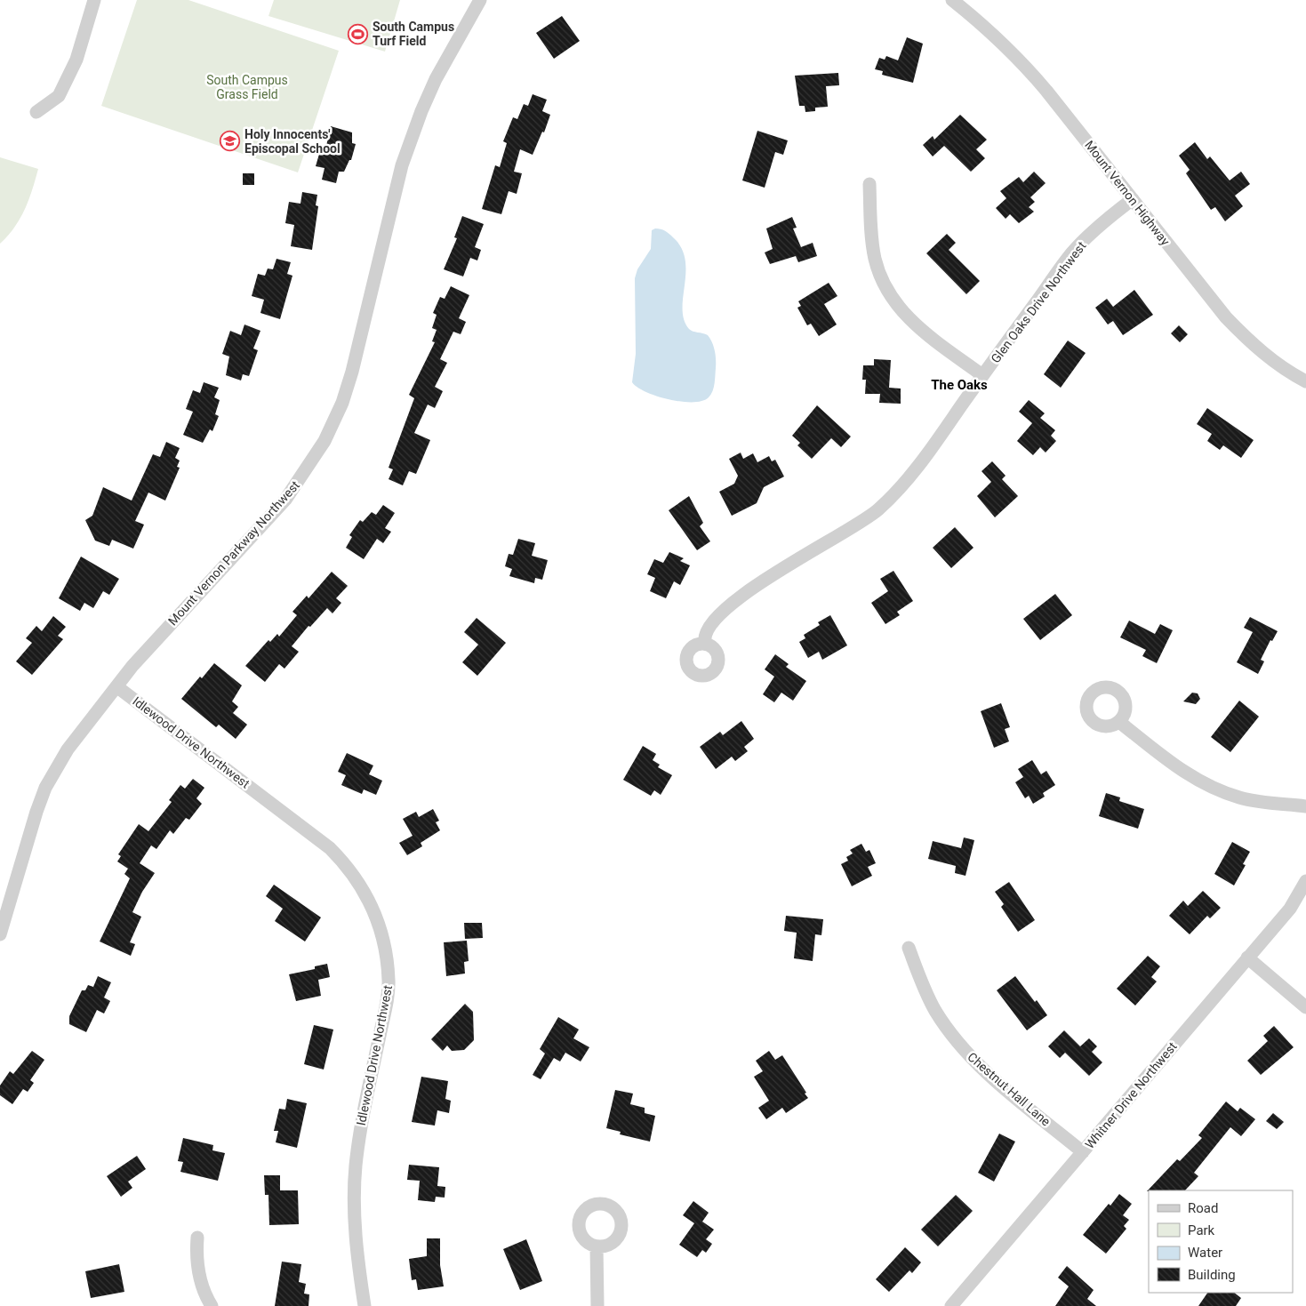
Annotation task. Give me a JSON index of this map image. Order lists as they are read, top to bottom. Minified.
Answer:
{"streets":{"street":["Mount Vernon Highway","Glen Oaks Drive Northwest","Mount Vernon Parkway Northwest","Idlewood Drive Northwest","Chestnut Hall Lane","Whitner Drive Northwest"]},"crossings":[["Mount Vernon Highway","Glen Oaks Drive Northwest"],["Mount Vernon Parkway Northwest","Idlewood Drive Northwest"],["Chestnut Hall Lane","Whitner Drive Northwest"]],"districts":["The Oaks"],"parks":["South Campus Grass Field"],"places":{"sports":["South Campus Turf Field"],"school or university":["Holy Innocents' Episcopal School"]},"legend":["Road","Park","Water","Building"]}
